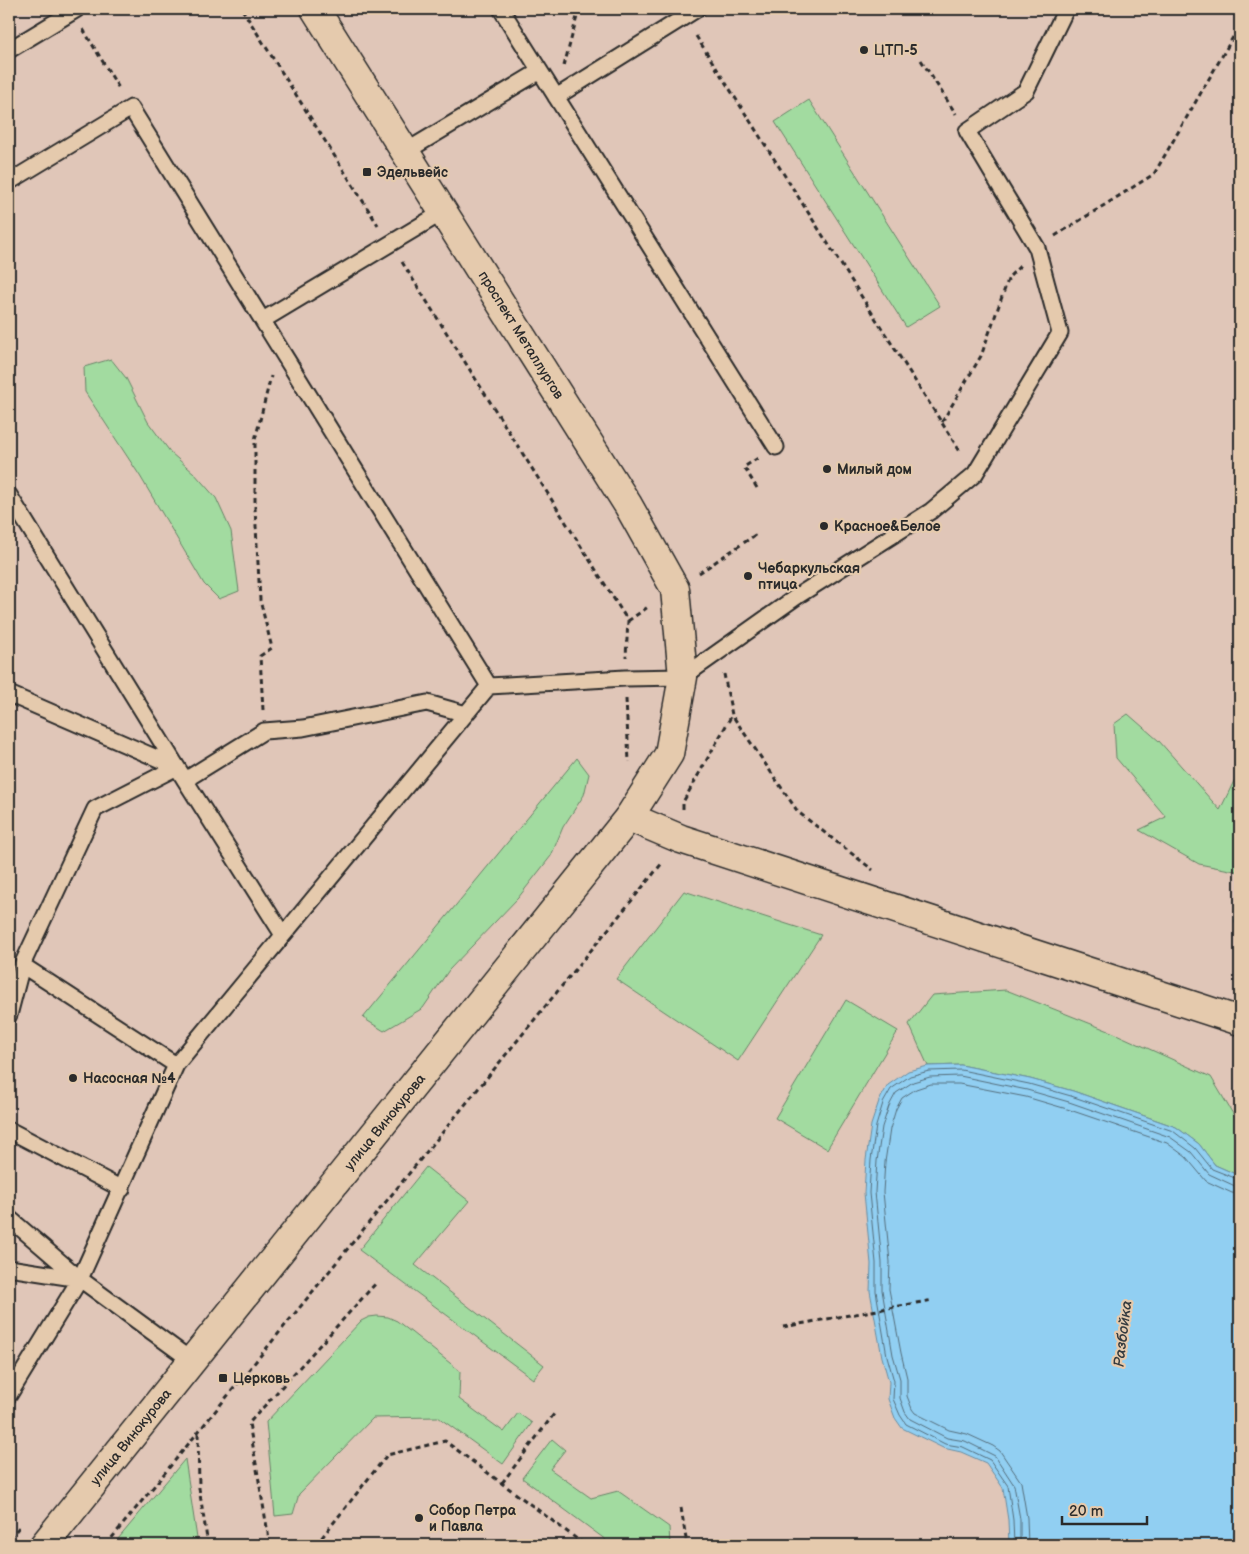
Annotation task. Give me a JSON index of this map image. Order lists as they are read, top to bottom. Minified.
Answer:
{"streets":{"street":["проспект Металлургов","улица Винокурова"]},"crossings":[["проспект Металлургов","улица Винокурова"]],"water":["Разбойка"],"places":{"other":["ЦТП-5","Милый дом","Красное&Белое","Чебаркульская птица","Насосная №4","Собор Петра и Павла"],"transit":["Эдельвейс","Церковь"]},"scale_bar":"20 m"}
